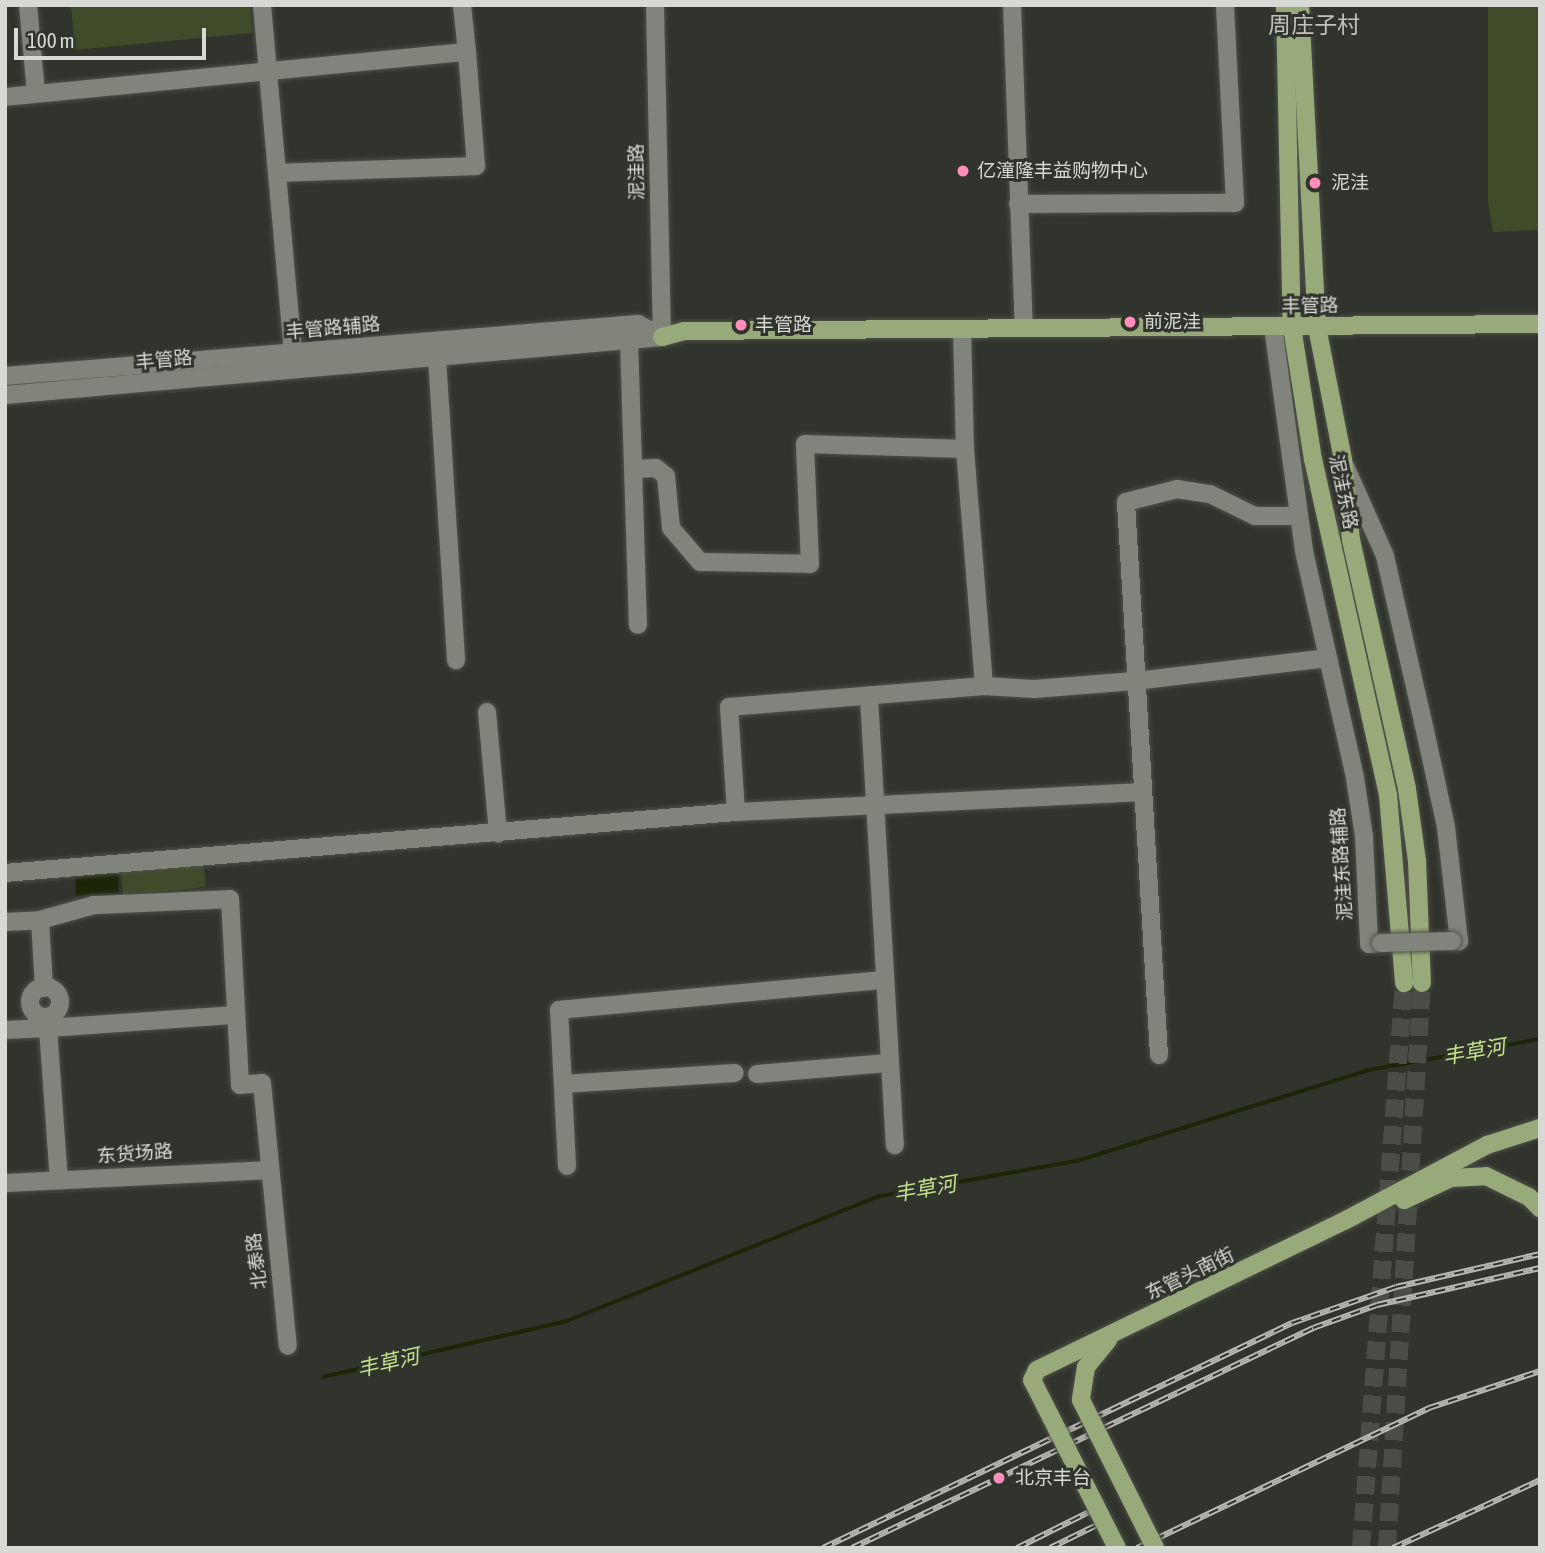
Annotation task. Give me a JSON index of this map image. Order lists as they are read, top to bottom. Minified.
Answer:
{"streets":{"main road":["丰管路","泥洼东路","东管头南街"],"street":["泥洼路","丰管路辅路","泥洼东路辅路","东货场路","北泰路"]},"crossings":[["泥洼路","丰管路"],["泥洼路","丰管路辅路"],["丰管路","丰管路辅路"],["丰管路","泥洼东路"],["丰管路","泥洼东路辅路"],["泥洼东路","泥洼东路辅路"],["东货场路","北泰路"]],"districts":["周庄子村"],"water":["丰草河"],"places":["亿潼隆丰益购物中心","泥洼","前泥洼","丰管路","北京丰台"],"scale_bar":"100 m"}
